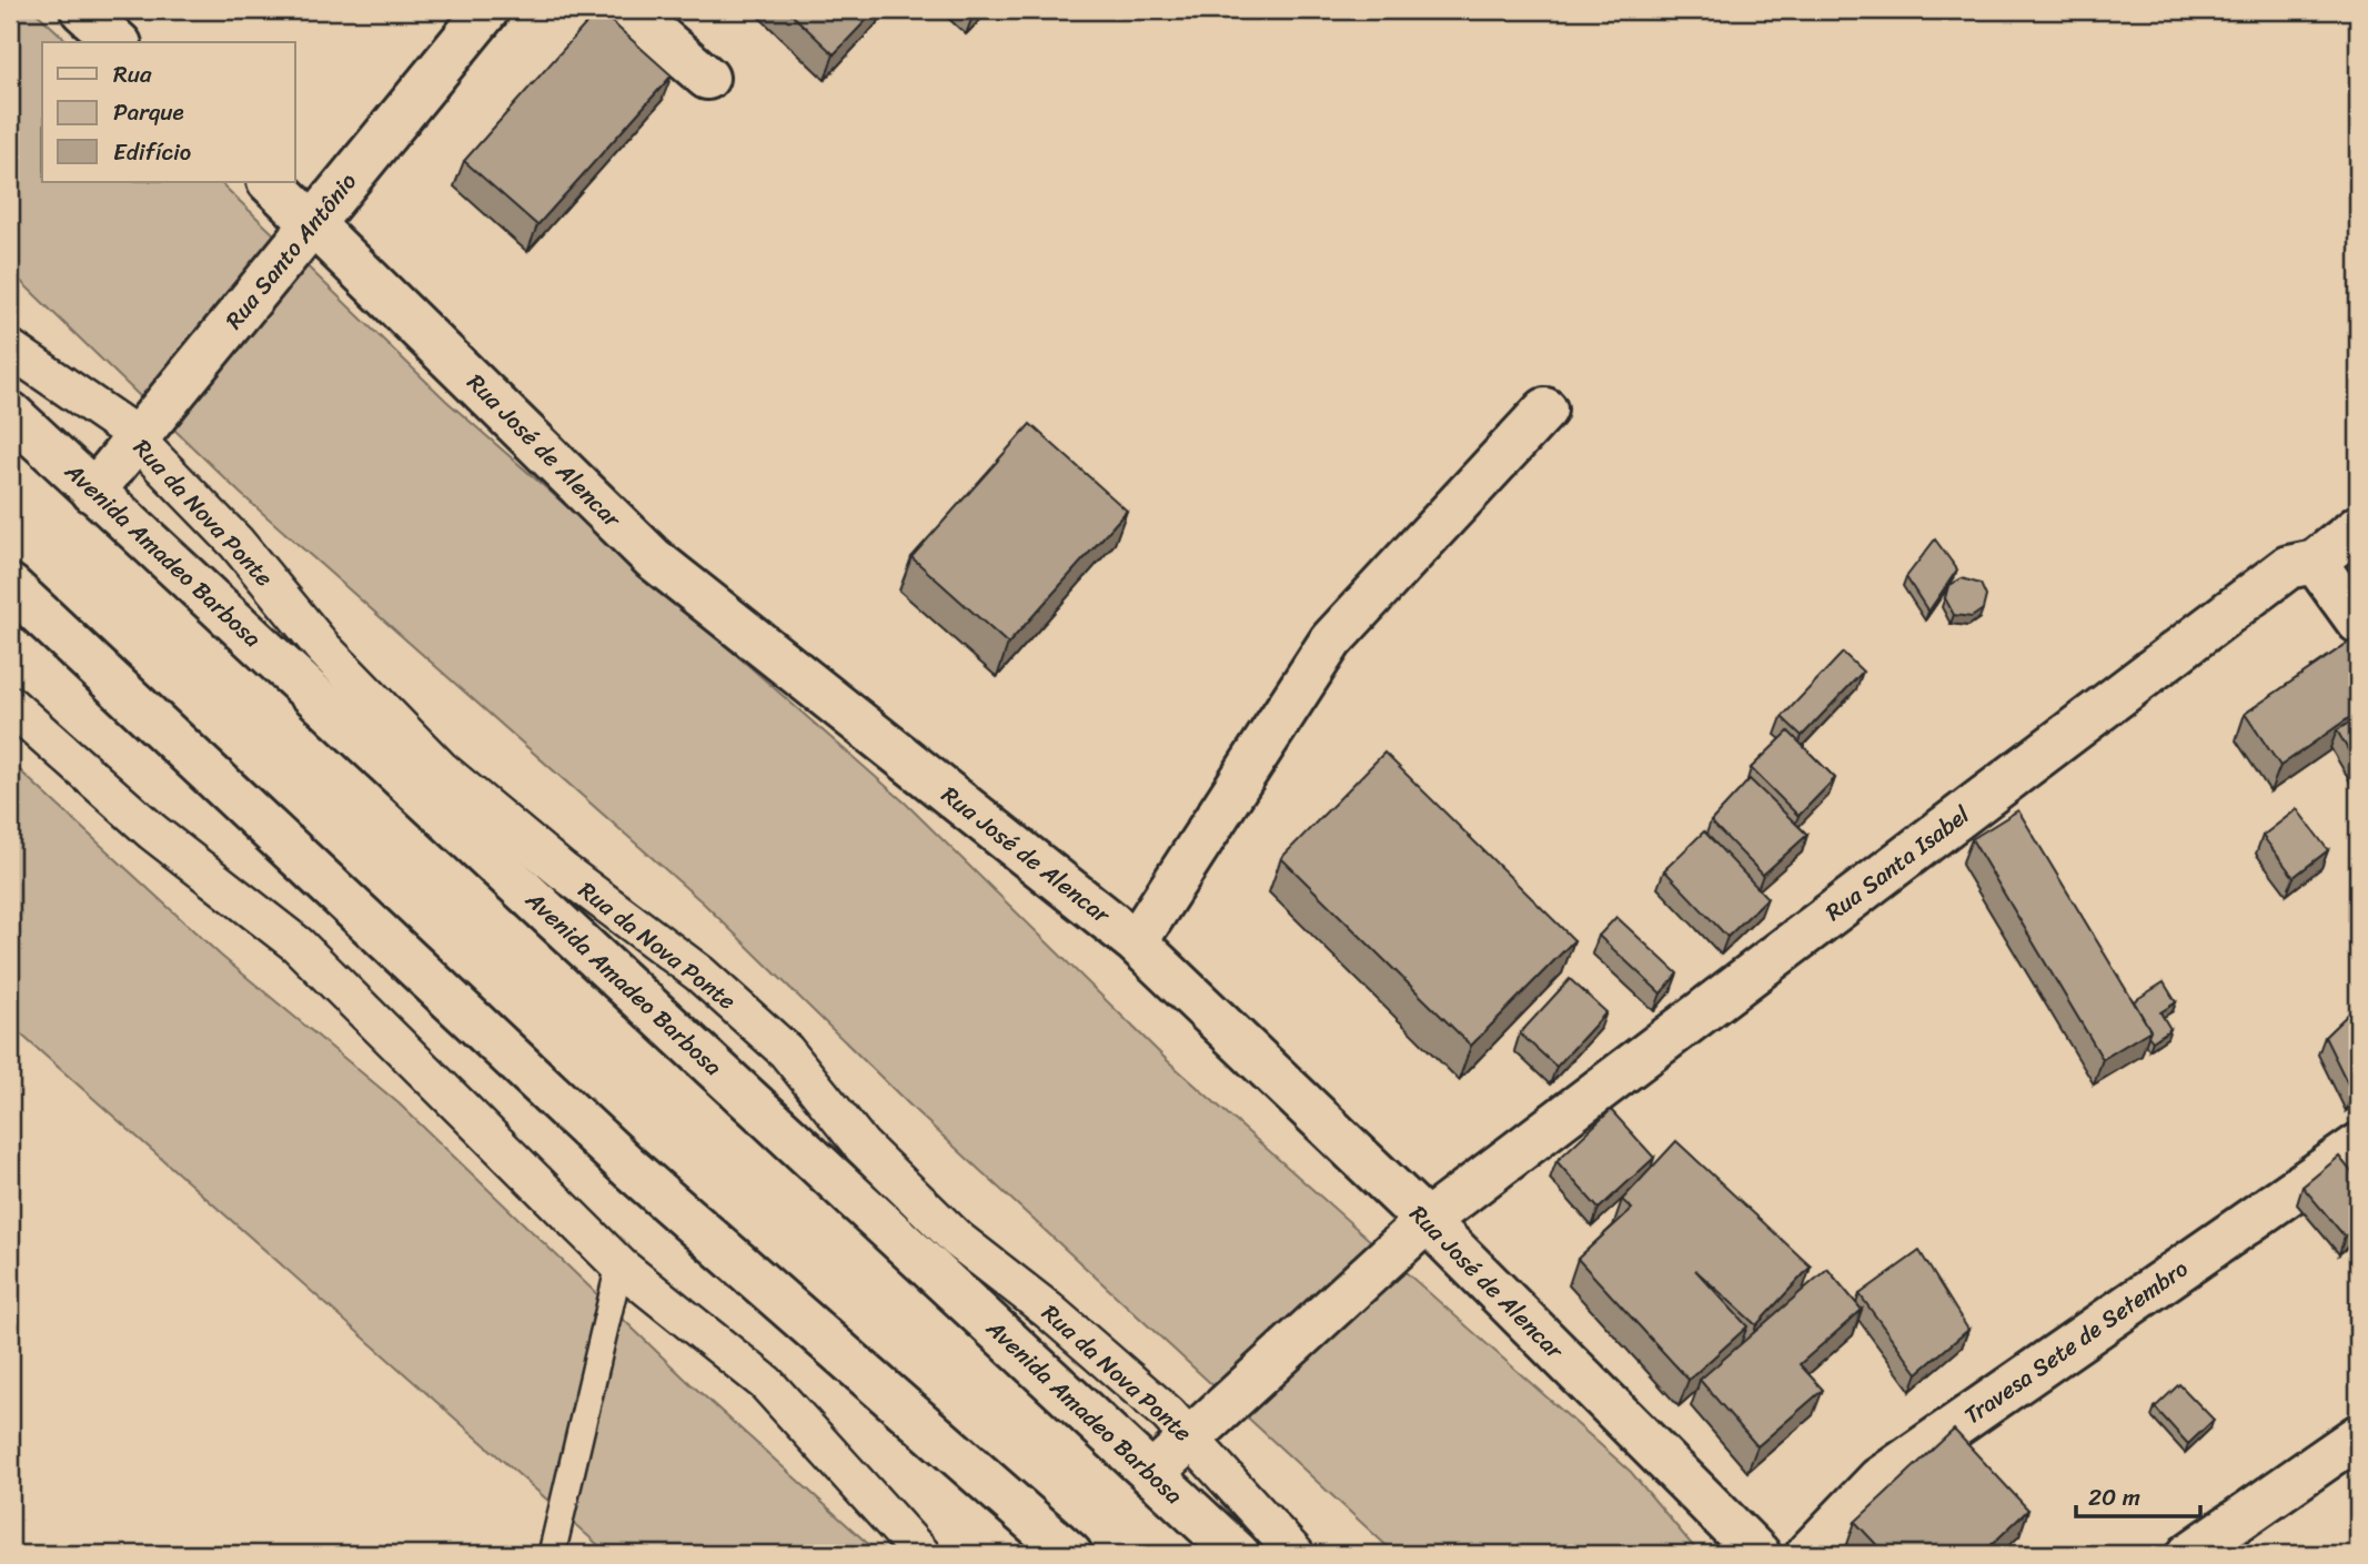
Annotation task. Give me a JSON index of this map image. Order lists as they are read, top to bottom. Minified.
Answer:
{"streets":{"street":["Rua Santo Antônio","Rua José de Alencar","Rua da Nova Ponte","Avenida Amadeo Barbosa","Rua Santa Isabel","Travesa Sete de Setembro"]},"crossings":[["Rua Santo Antônio","Rua José de Alencar"],["Rua Santo Antônio","Rua da Nova Ponte"],["Rua Santo Antônio","Avenida Amadeo Barbosa"],["Rua José de Alencar","Rua Santa Isabel"],["Rua da Nova Ponte","Rua Santa Isabel"],["Avenida Amadeo Barbosa","Rua Santa Isabel"]],"legend":["Rua","Parque","Edifício"],"scale_bar":"20 m"}
